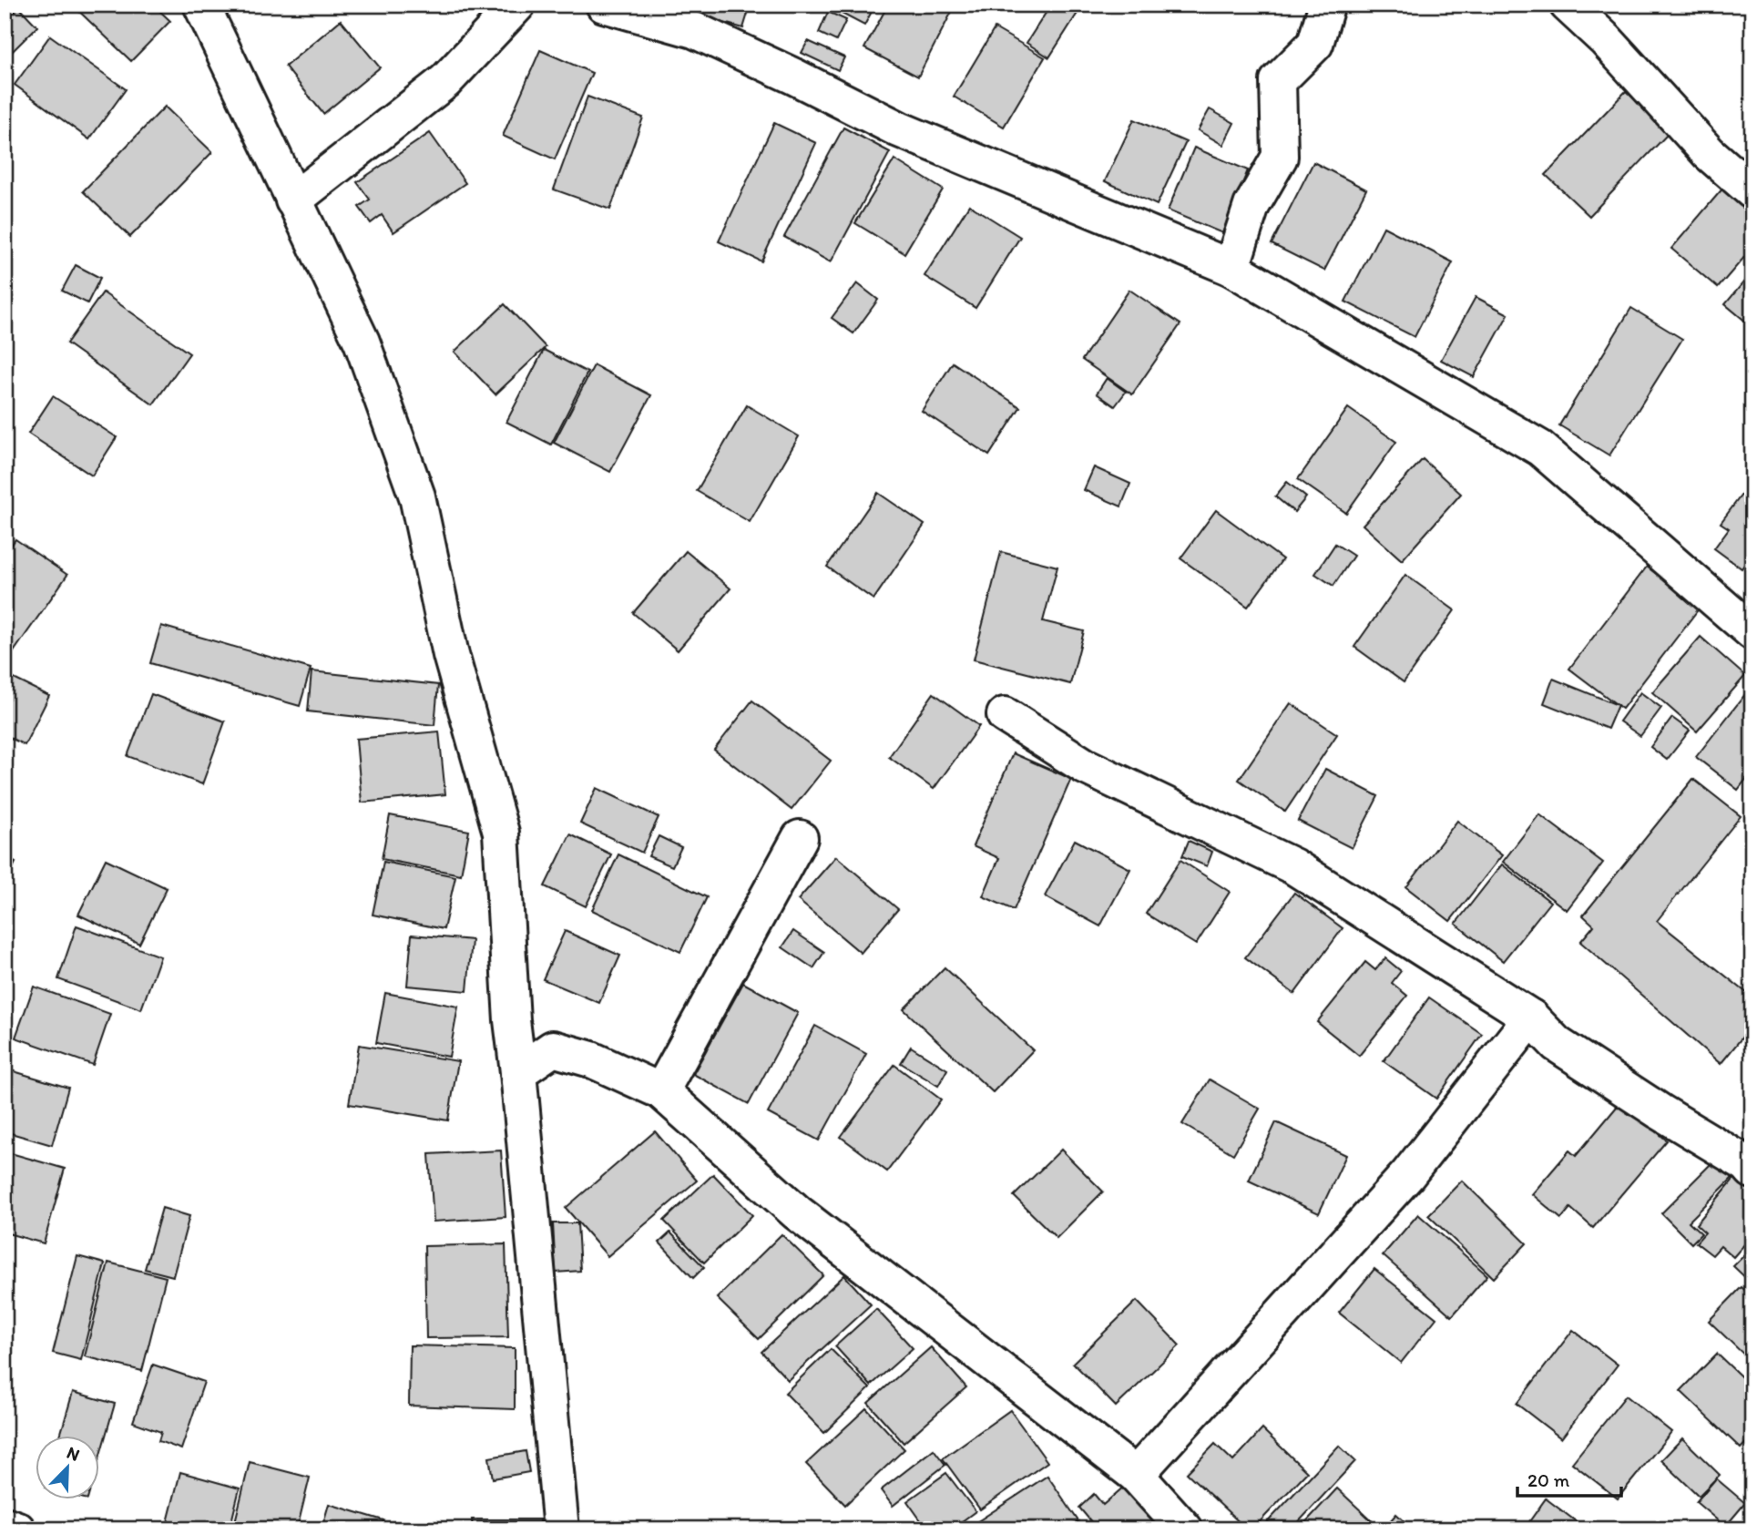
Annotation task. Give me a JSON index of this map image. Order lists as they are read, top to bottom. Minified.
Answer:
{"scale_bar":"20 m","north":"top right"}
